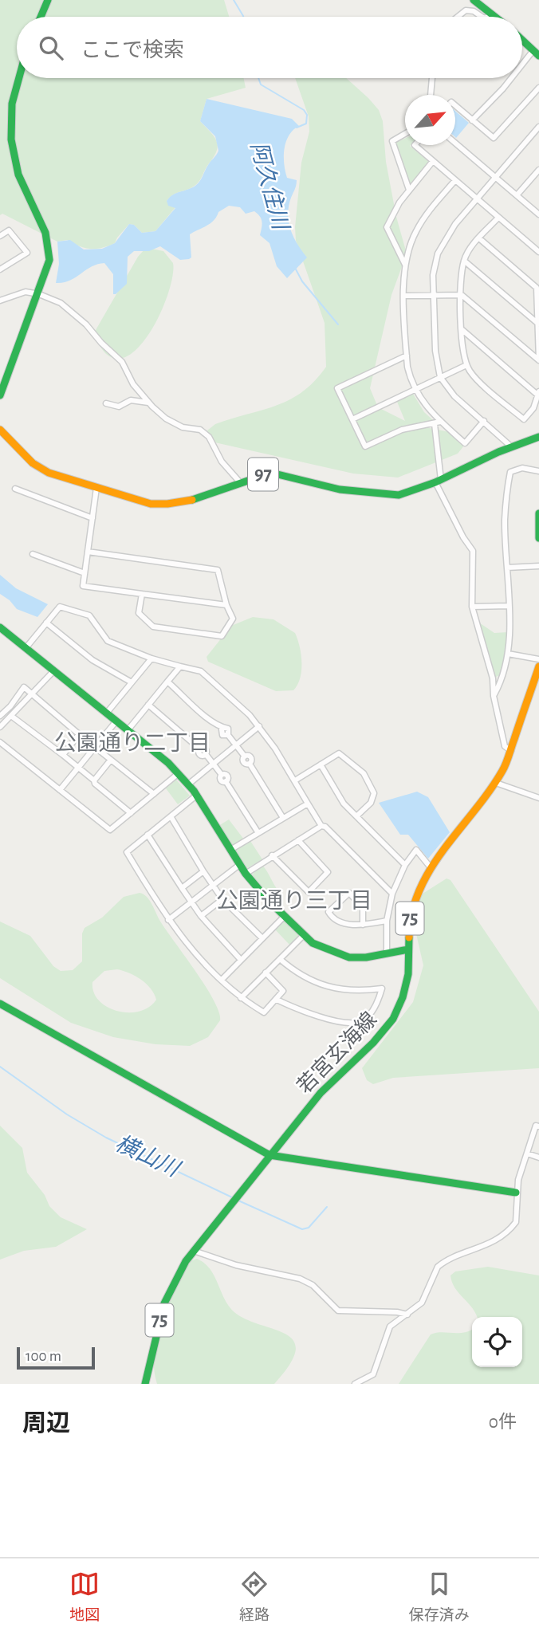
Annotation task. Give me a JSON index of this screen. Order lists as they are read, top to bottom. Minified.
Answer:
{"streets":{"street":["97","75","若宮玄海線"]},"districts":["公園通り二丁目","公園通り三丁目"],"water":["阿久住川","横山川"],"scale_bar":"100 m","north":"top right","page":{"search":"ここで検索","scale":"100 m","heading":["周辺","0件"],"nav":["地図","経路","保存済み"]}}
